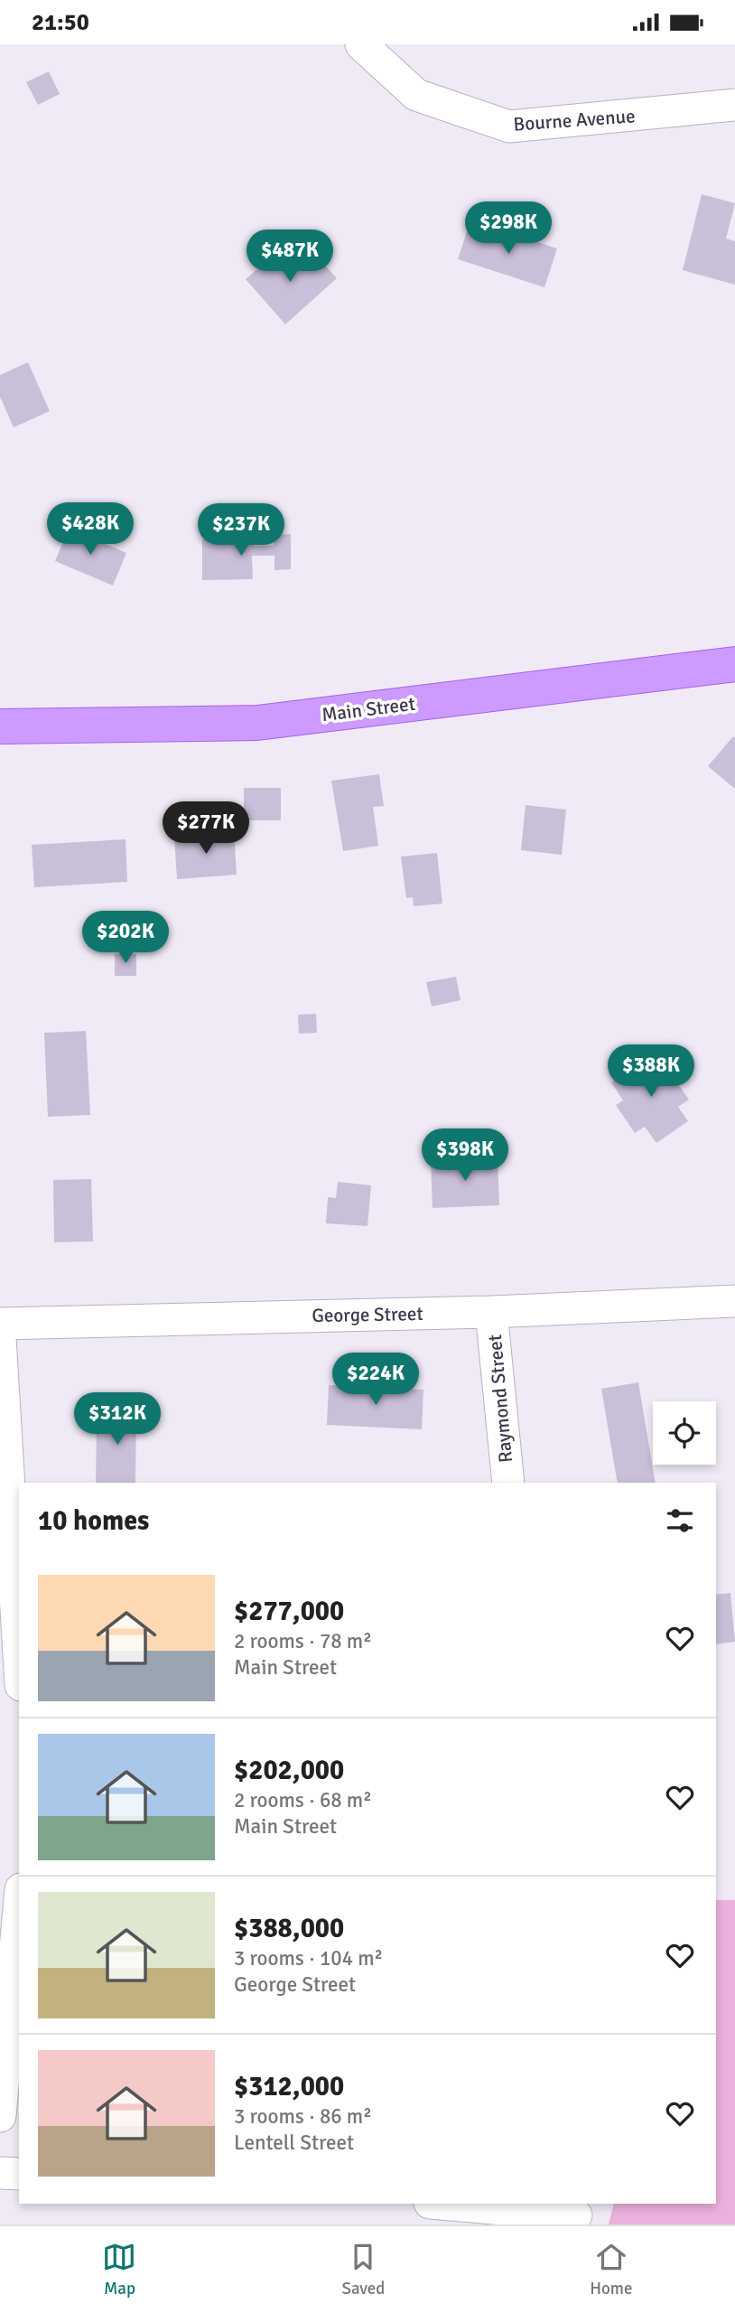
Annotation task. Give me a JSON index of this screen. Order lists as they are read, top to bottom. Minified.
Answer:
{"streets":{"main road":["Main Street"],"street":["Bourne Avenue","George Street","Raymond Street"]},"crossings":[["George Street","Raymond Street"]],"page":{"status":"21:50","price":["$298K","$487K","$428K","$237K","$277K","$202K","$388K","$398K","$224K","$312K"],"heading":"10 homes","list":[{"name":"$277,000","note":"2 rooms · 78 m² · Main Street"},{"name":"$202,000","note":"2 rooms · 68 m² · Main Street"},{"name":"$388,000","note":"3 rooms · 104 m² · George Street"},{"name":"$312,000","note":"3 rooms · 86 m² · Lentell Street"}],"tabs":["Map","Saved","Home"]}}
